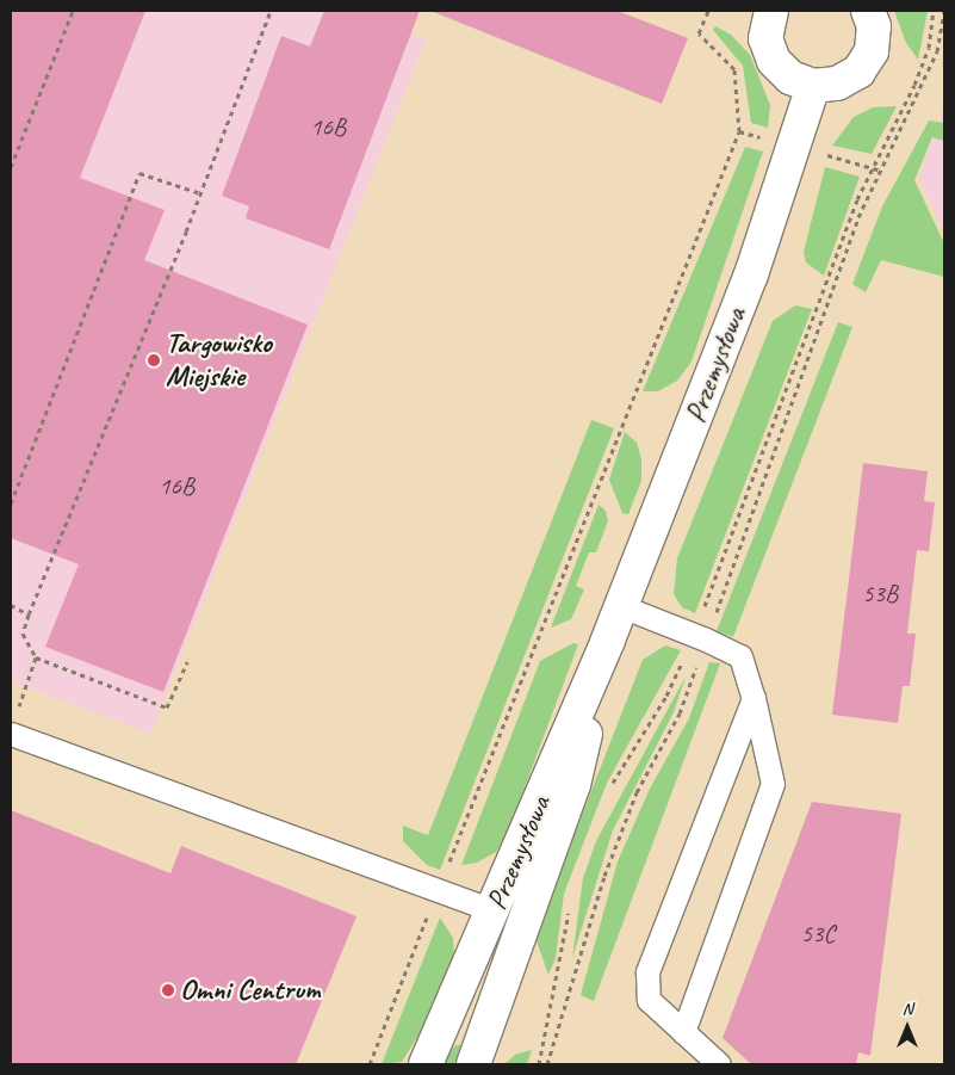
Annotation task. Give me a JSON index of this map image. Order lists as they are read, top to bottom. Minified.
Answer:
{"streets":{"street":["Przemysłowa"]},"places":["Targowisko Miejskie","Omni Centrum"],"house_numbers":["16B","16B","53B","53C"],"north":"top"}
